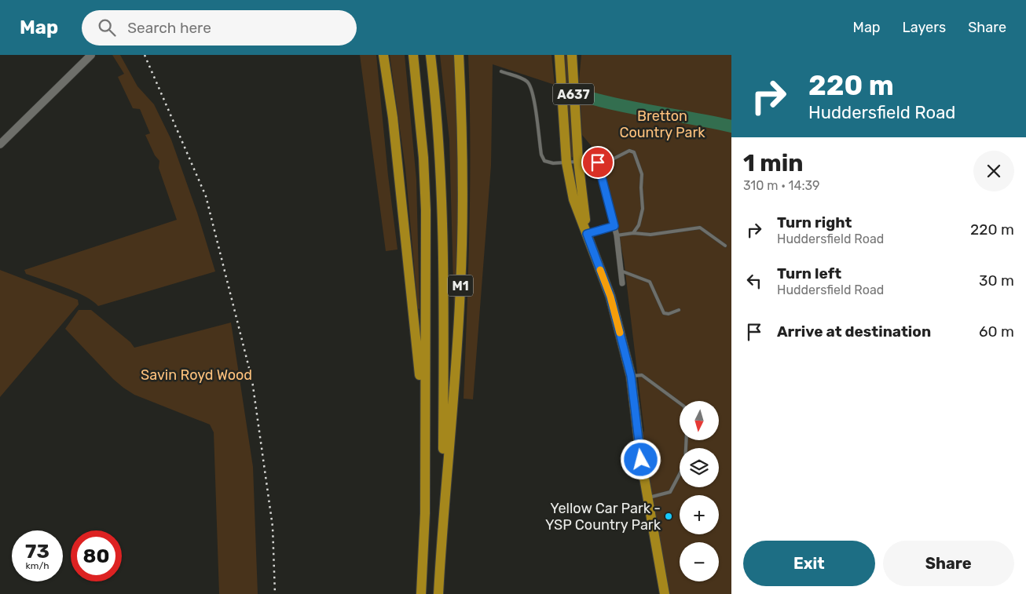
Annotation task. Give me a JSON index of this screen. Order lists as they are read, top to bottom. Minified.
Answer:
{"streets":{"highway":["A637","M1"]},"parks":["Bretton Country Park","Savin Royd Wood"],"places":["Yellow Car Park - YSP Country Park"],"north":"bottom","page":{"header":"Map","search":"Search here","nav":["Map","Layers","Share"],"turn":["220 m","Huddersfield Road"],"heading":["1 min","310 m · 14:39"],"list":[{"name":"Turn right","note":"Huddersfield Road","value":"220 m"},{"name":"Turn left","note":"Huddersfield Road","value":"30 m"},{"name":"Arrive at destination","value":"60 m"}],"map_buttons":["+","−"],"speed":"73 km/h","limit":"80","buttons":["Exit","Share"]}}
